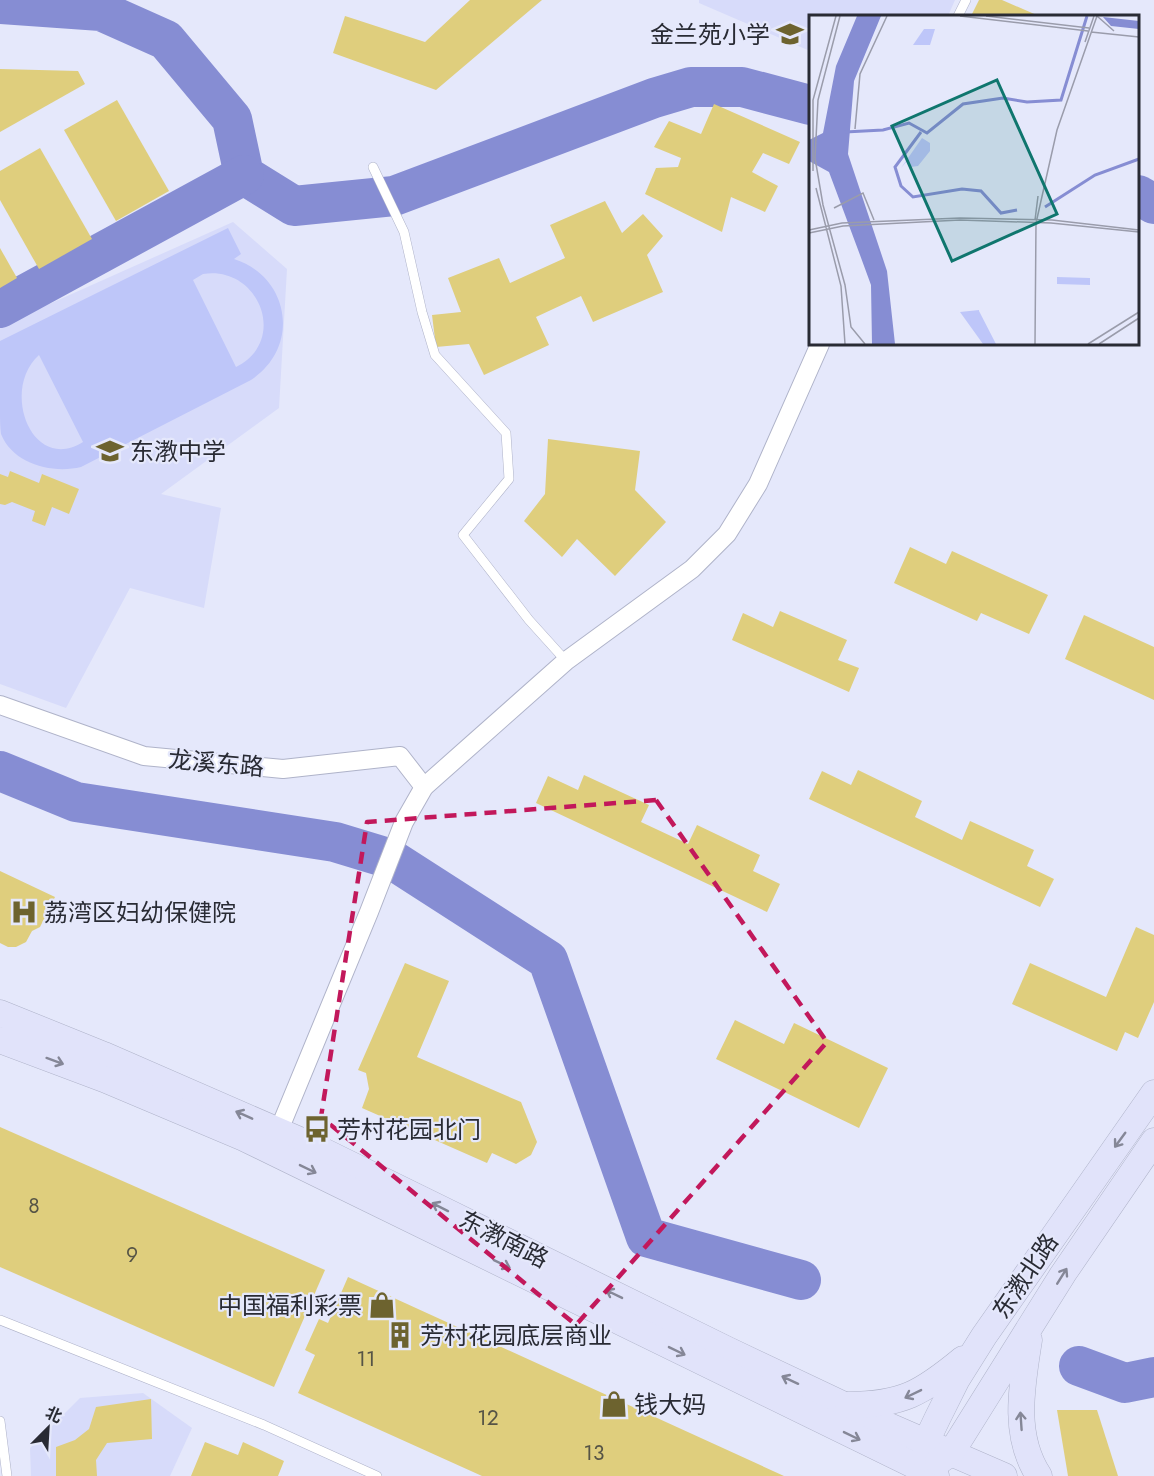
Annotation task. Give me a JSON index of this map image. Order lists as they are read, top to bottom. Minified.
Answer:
{"streets":{"street":["龙溪东路","东漖南路","东漖北路"]},"crossings":[["东漖南路","东漖北路"]],"places":{"school or university":["金兰苑小学","东漖中学"],"hospital":["荔湾区妇幼保健院"],"bus stop":["芳村花园北门"],"shop":["中国福利彩票","钱大妈"],"building":["芳村花园底层商业"]},"house_numbers":["8","9","11","12","13"],"north":"top right"}
